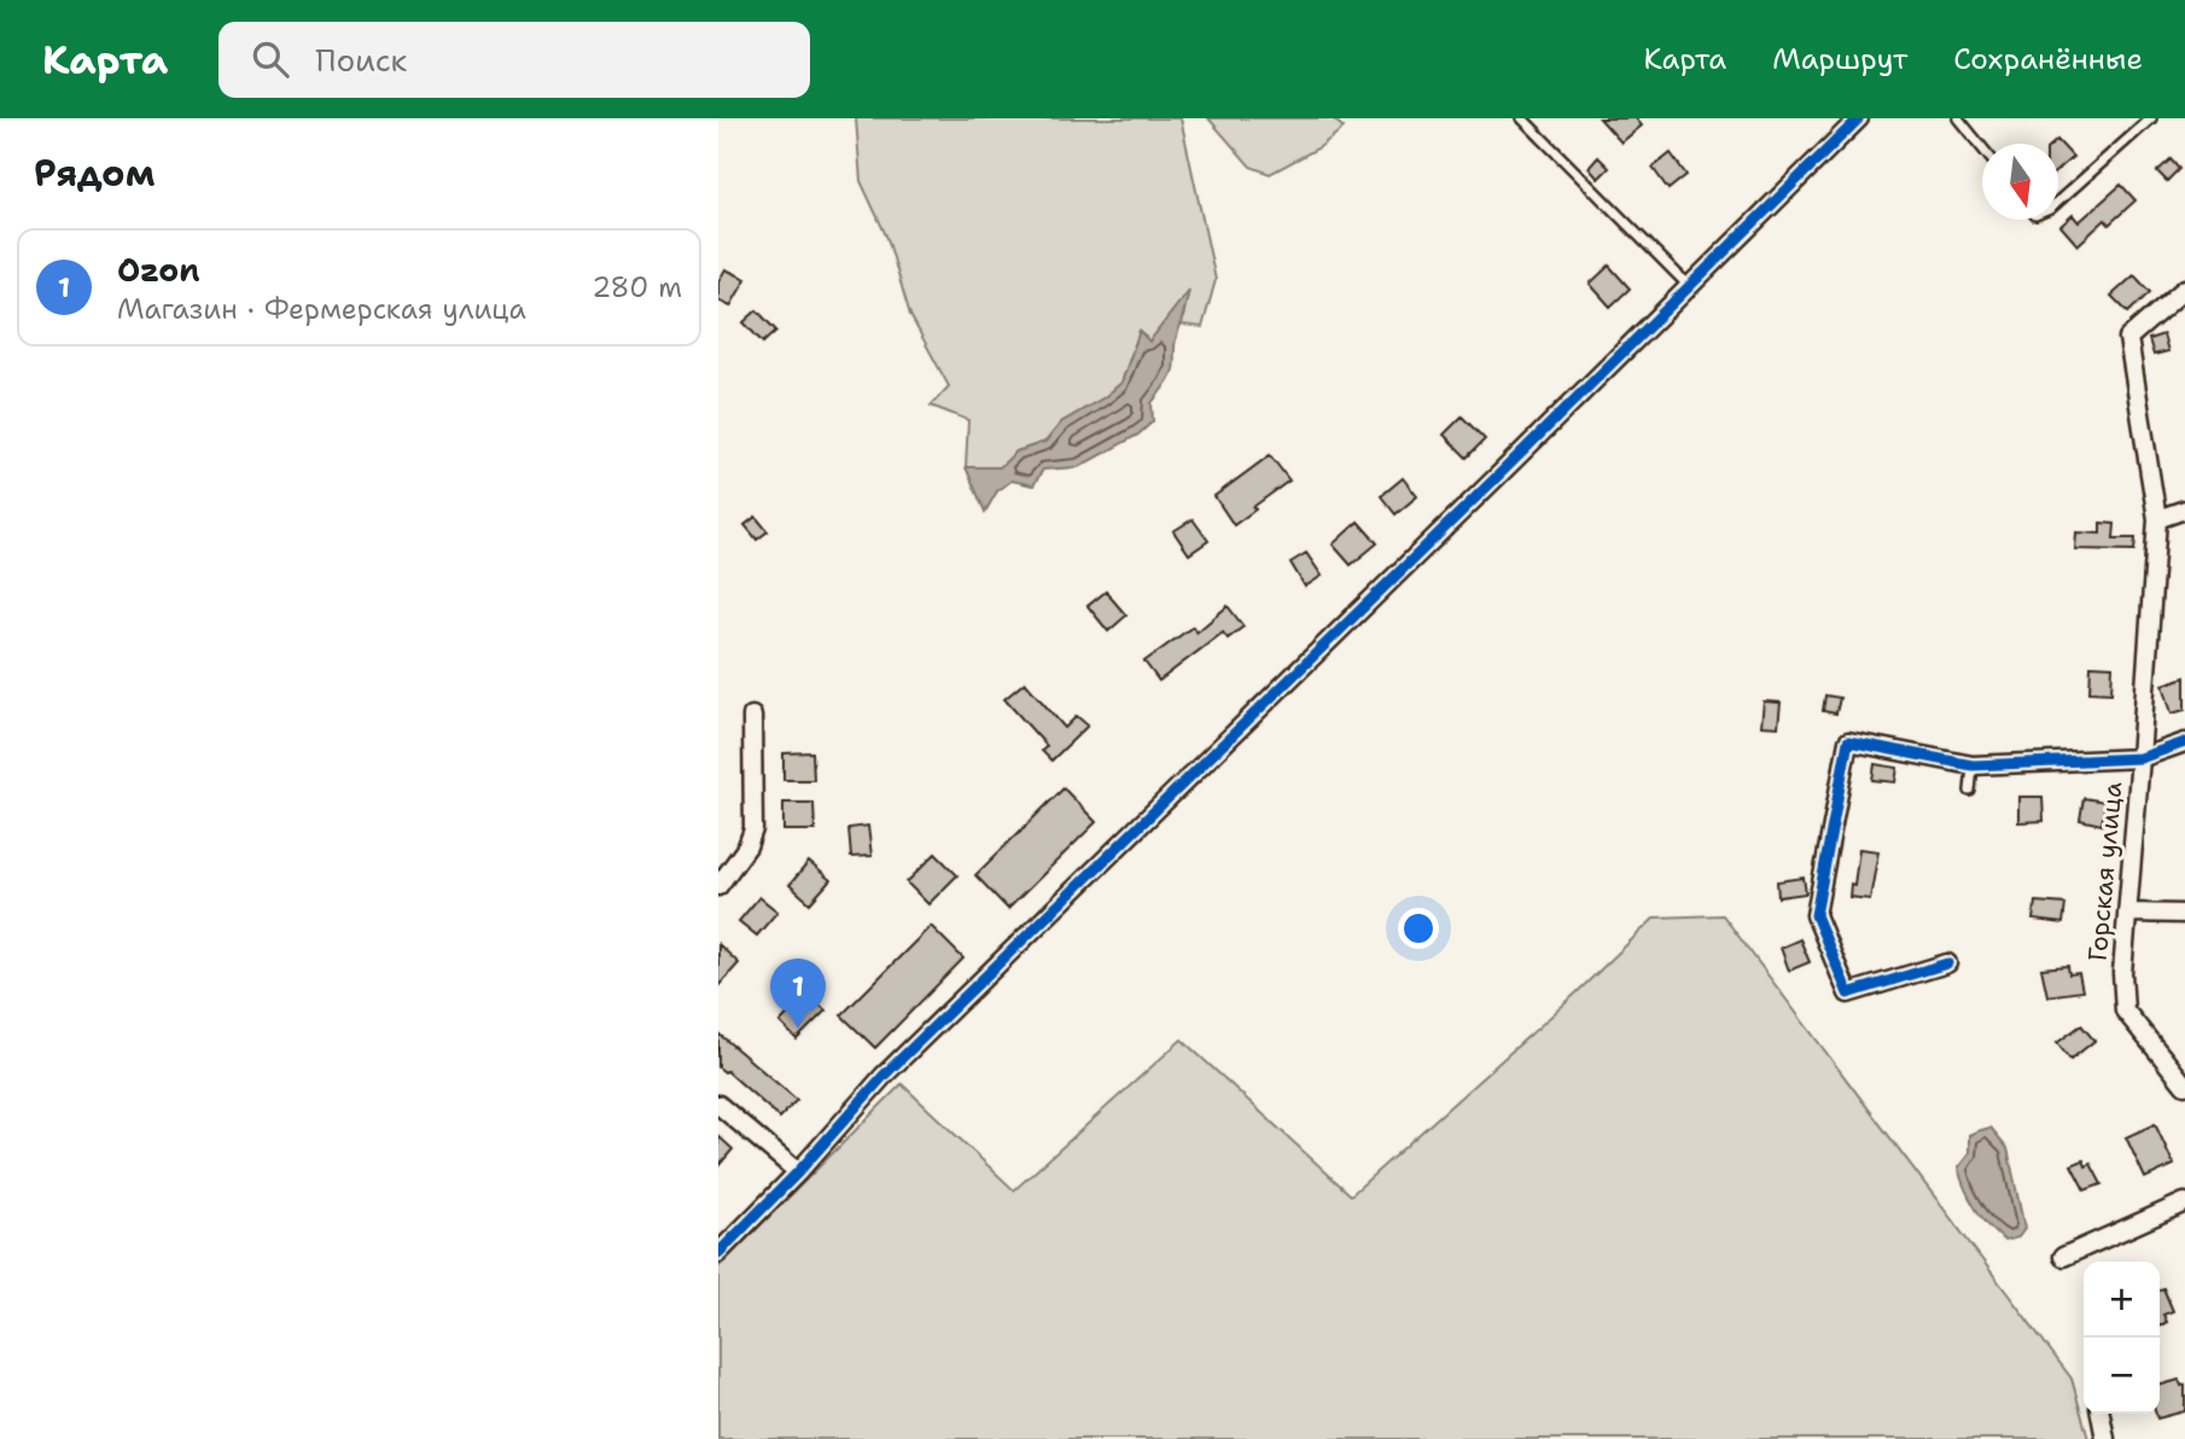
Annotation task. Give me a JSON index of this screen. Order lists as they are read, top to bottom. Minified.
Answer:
{"streets":{"street":["Горская улица"]},"north":"bottom","page":{"header":"Карта","search":"Поиск","nav":["Карта","Маршрут","Сохранённые"],"heading":"Рядом","list":[{"mark":"1","name":"Ozon","note":"Магазин · Фермерская улица","value":"280 m"}],"pins":"1","map_buttons":["+","−"]}}
